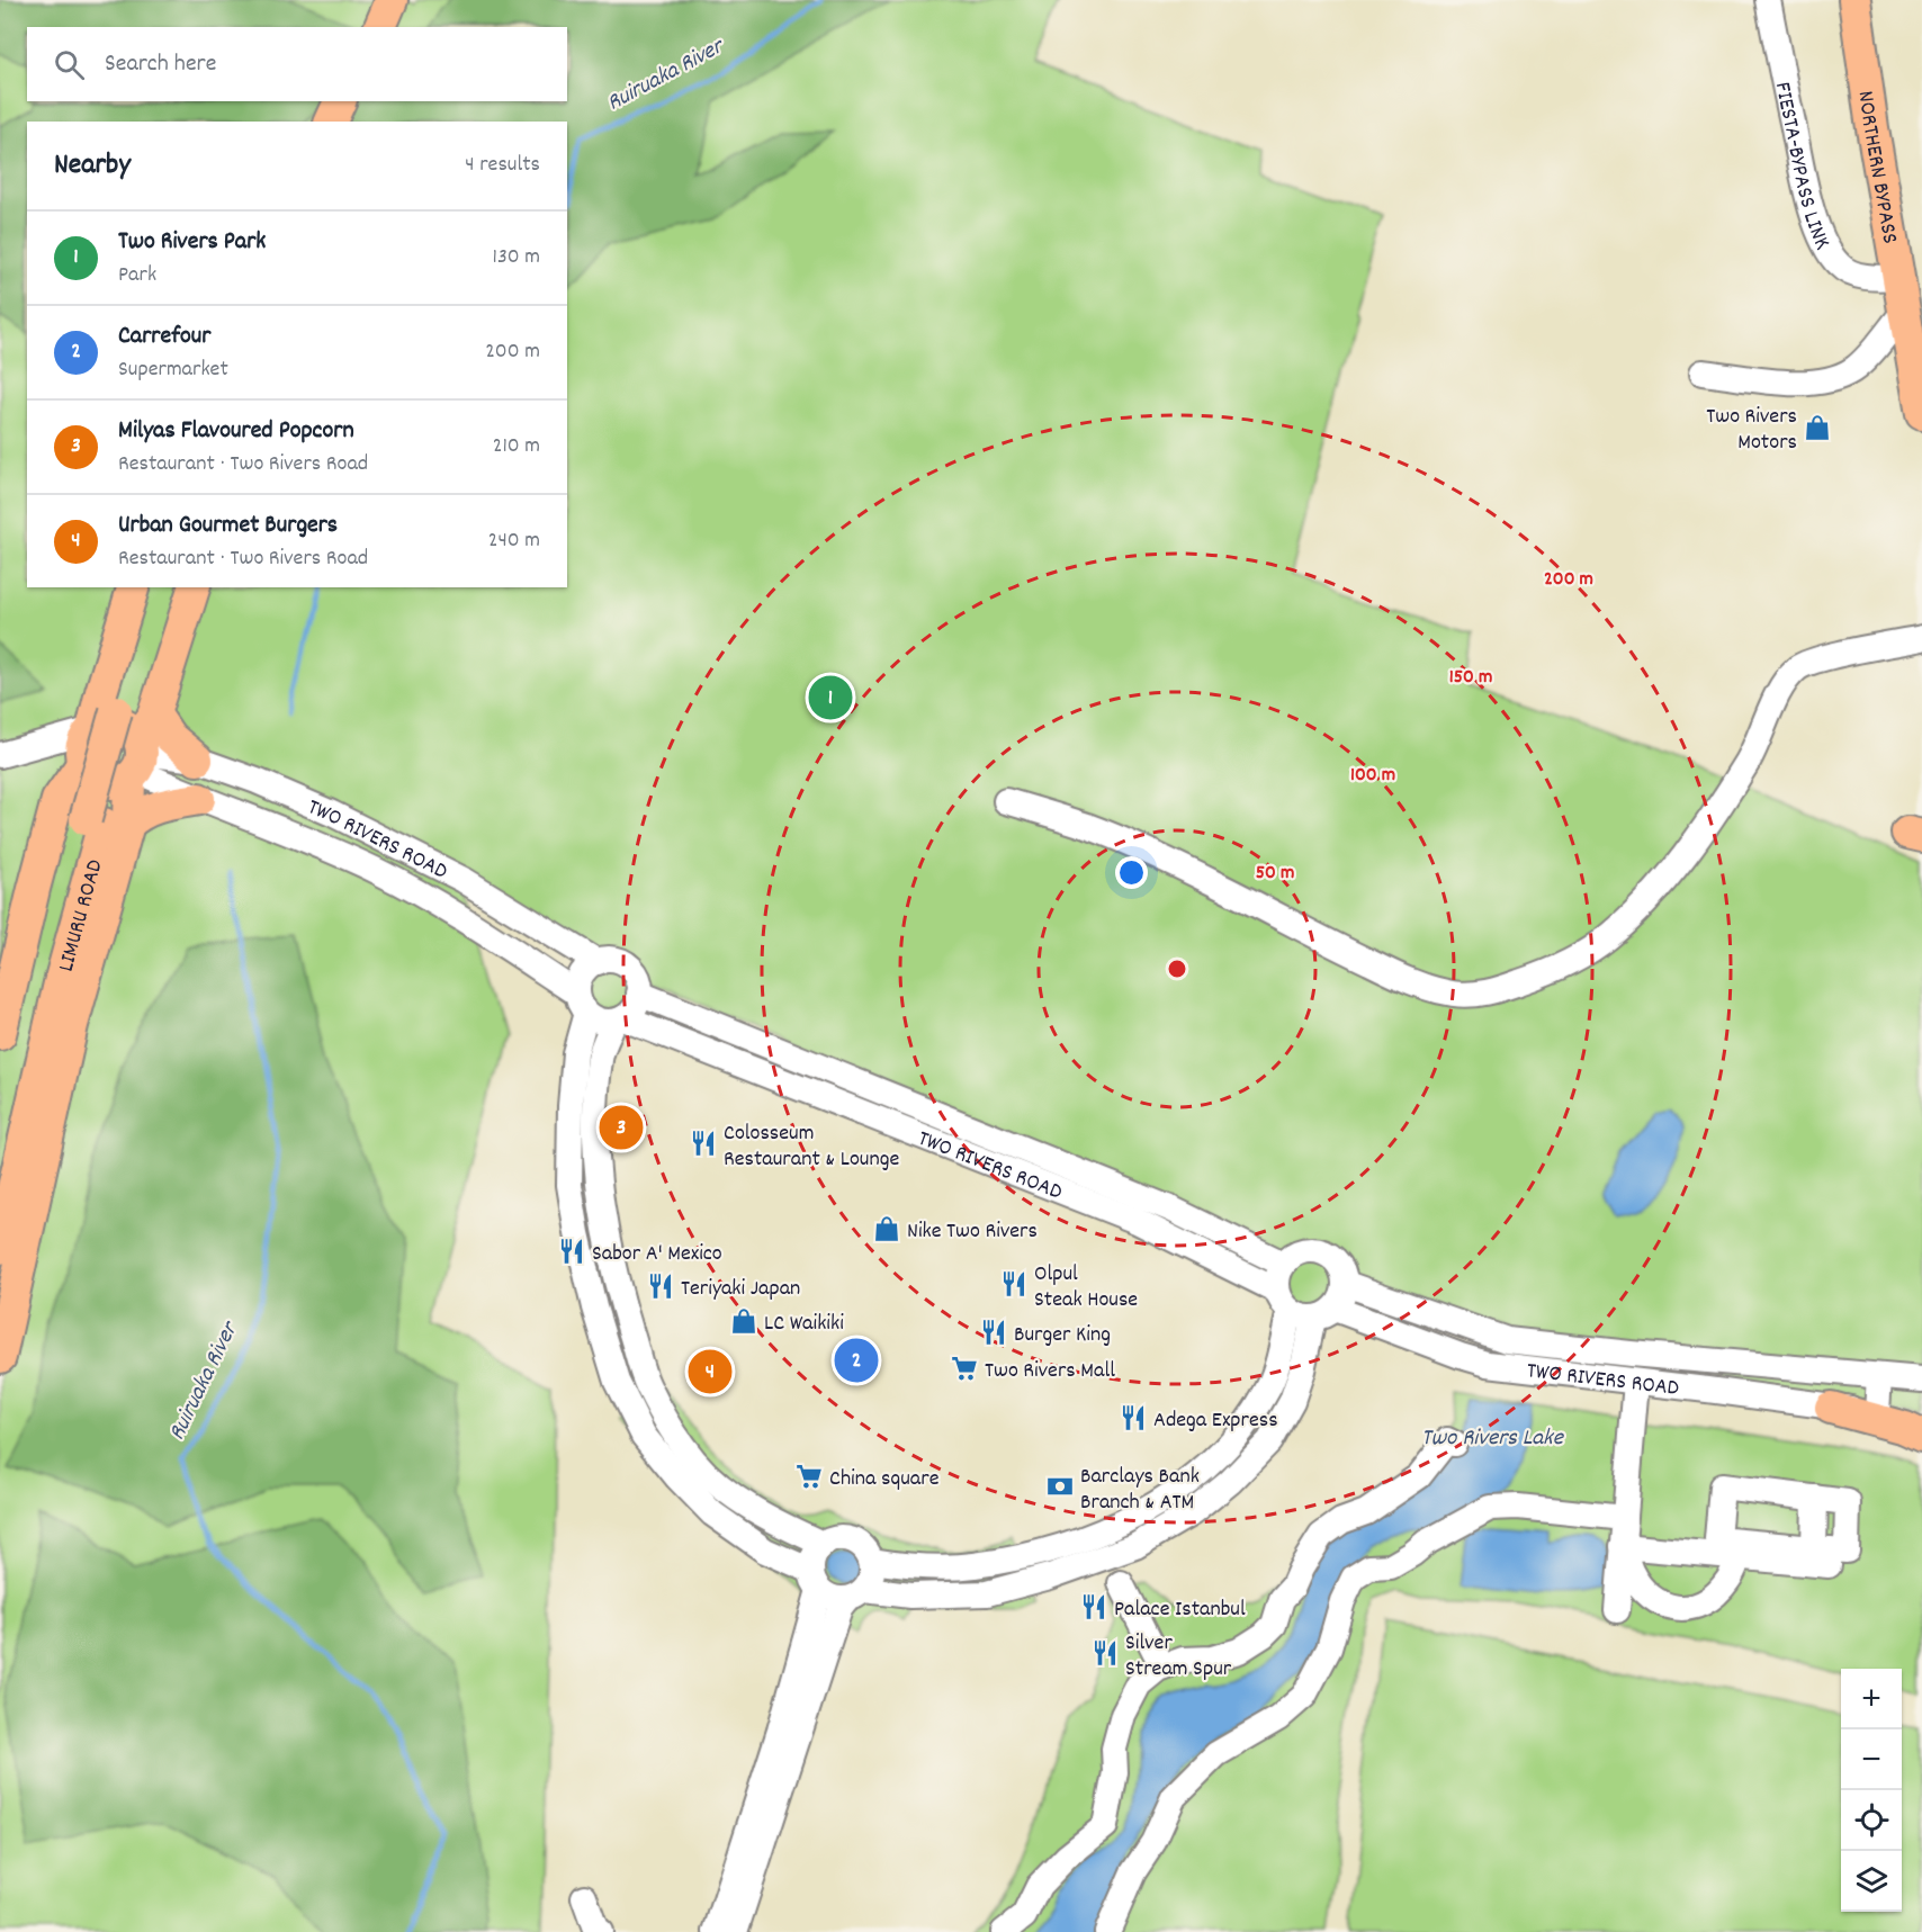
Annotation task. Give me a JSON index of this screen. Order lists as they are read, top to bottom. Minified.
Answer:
{"streets":{"main road":["NORTHERN BYPASS","LIMURU ROAD"],"street":["FIESTA-BYPASS LINK","TWO RIVERS ROAD"]},"crossings":[["FIESTA-BYPASS LINK","NORTHERN BYPASS"],["TWO RIVERS ROAD","LIMURU ROAD"]],"water":["Ruiruaka River","Two Rivers Lake"],"places":{"shop":["Two Rivers Motors","Nike Two Rivers","LC Waikiki"],"restaurant":["Colosseum Restaurant & Lounge","Sabor A' Mexico","Olpul Steak House","Teriyaki Japan","Burger King","Adega Express","Palace Istanbul","Silver Stream Spur"],"supermarket":["Two Rivers Mall","China square"],"bank":["Barclays Bank Branch & ATM"]},"page":{"search":"Search here","heading":["Nearby","4 results"],"list":[{"mark":"1","name":"Two Rivers Park","note":"Park","value":"130 m"},{"mark":"2","name":"Carrefour","note":"Supermarket","value":"200 m"},{"mark":"3","name":"Milyas Flavoured Popcorn","note":"Restaurant · Two Rivers Road","value":"210 m"},{"mark":"4","name":"Urban Gourmet Burgers","note":"Restaurant · Two Rivers Road","value":"240 m"}],"pins":["1","3","2","4"],"map_buttons":["+","−"]},"rings":["200 m","150 m","100 m","50 m"]}
